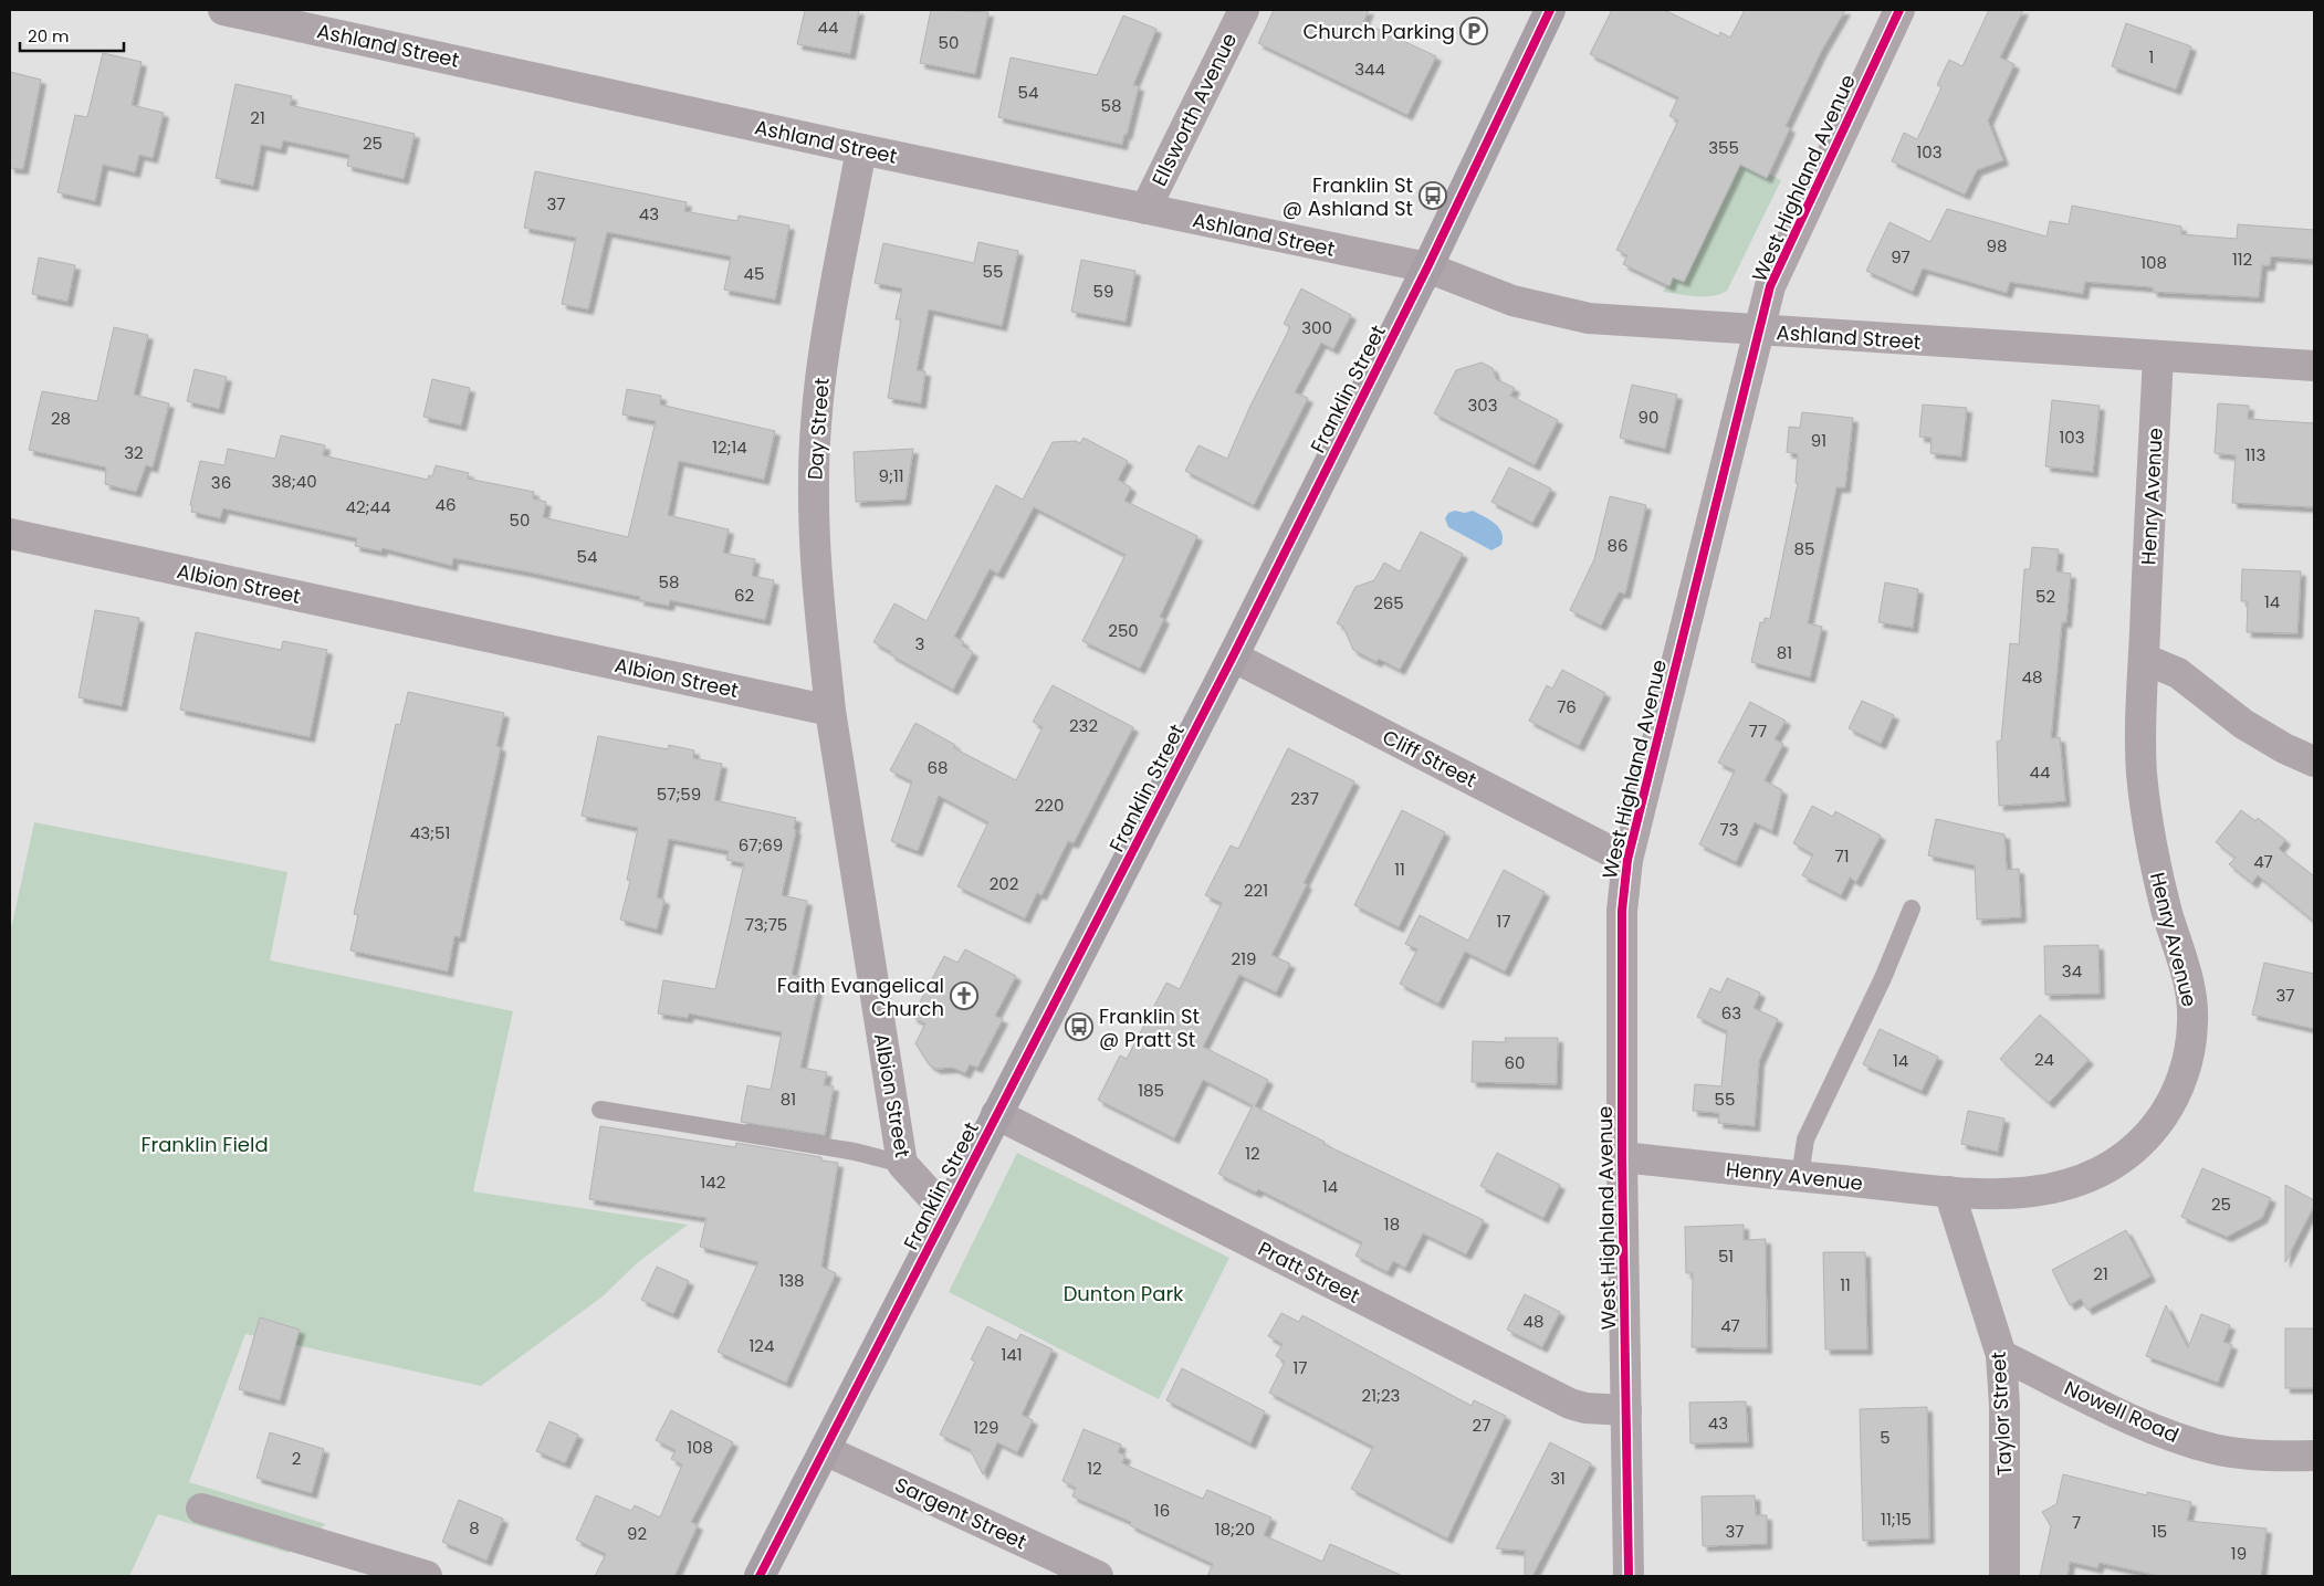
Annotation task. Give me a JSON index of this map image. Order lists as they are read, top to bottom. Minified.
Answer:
{"streets":{"main road":["Franklin Street"],"street":["Ashland Street","Ellsworth Avenue","West Highland Avenue","Day Street","Henry Avenue","Albion Street","Cliff Street","Pratt Street","Nowell Road","Taylor Street","Sargent Street"]},"crossings":[["Ashland Street","Ellsworth Avenue"],["Ashland Street","West Highland Avenue"],["Ashland Street","Franklin Street"],["Ashland Street","Day Street"],["Ashland Street","Henry Avenue"],["West Highland Avenue","Henry Avenue"],["West Highland Avenue","Cliff Street"],["West Highland Avenue","Pratt Street"],["Franklin Street","Albion Street"],["Franklin Street","Cliff Street"],["Franklin Street","Pratt Street"],["Franklin Street","Sargent Street"],["Day Street","Albion Street"],["Henry Avenue","Taylor Street"],["Nowell Road","Taylor Street"]],"parks":["Franklin Field","Dunton Park"],"places":{"parking":["Church Parking"],"bus stop":["Franklin St @ Ashland St","Franklin St @ Pratt St"],"church":["Faith Evangelical Church"]},"house_numbers":["44","50","1","344","54","58","21","25","355","103","37","43","98","97","112","108","55","45","59","300","303","90","28","103","91","12;14","32","113","9;11","38;40","36","46","42;44","50","86","85","54","58","62","52","14","265","250","3","81","48","76","232","77","68","44","57;59","237","220","73","43;51","67;69","71","47","11","202","221","17","73;75","219","34","37","63","24","14","60","185","81","55","12","142","14","25","18","51","21","138","11","48","47","124","141","17","21;23","43","27","129","5","108","2","12","31","16","11;15","7","8","18;20","37","15","92","19"],"scale_bar":"20 m"}
